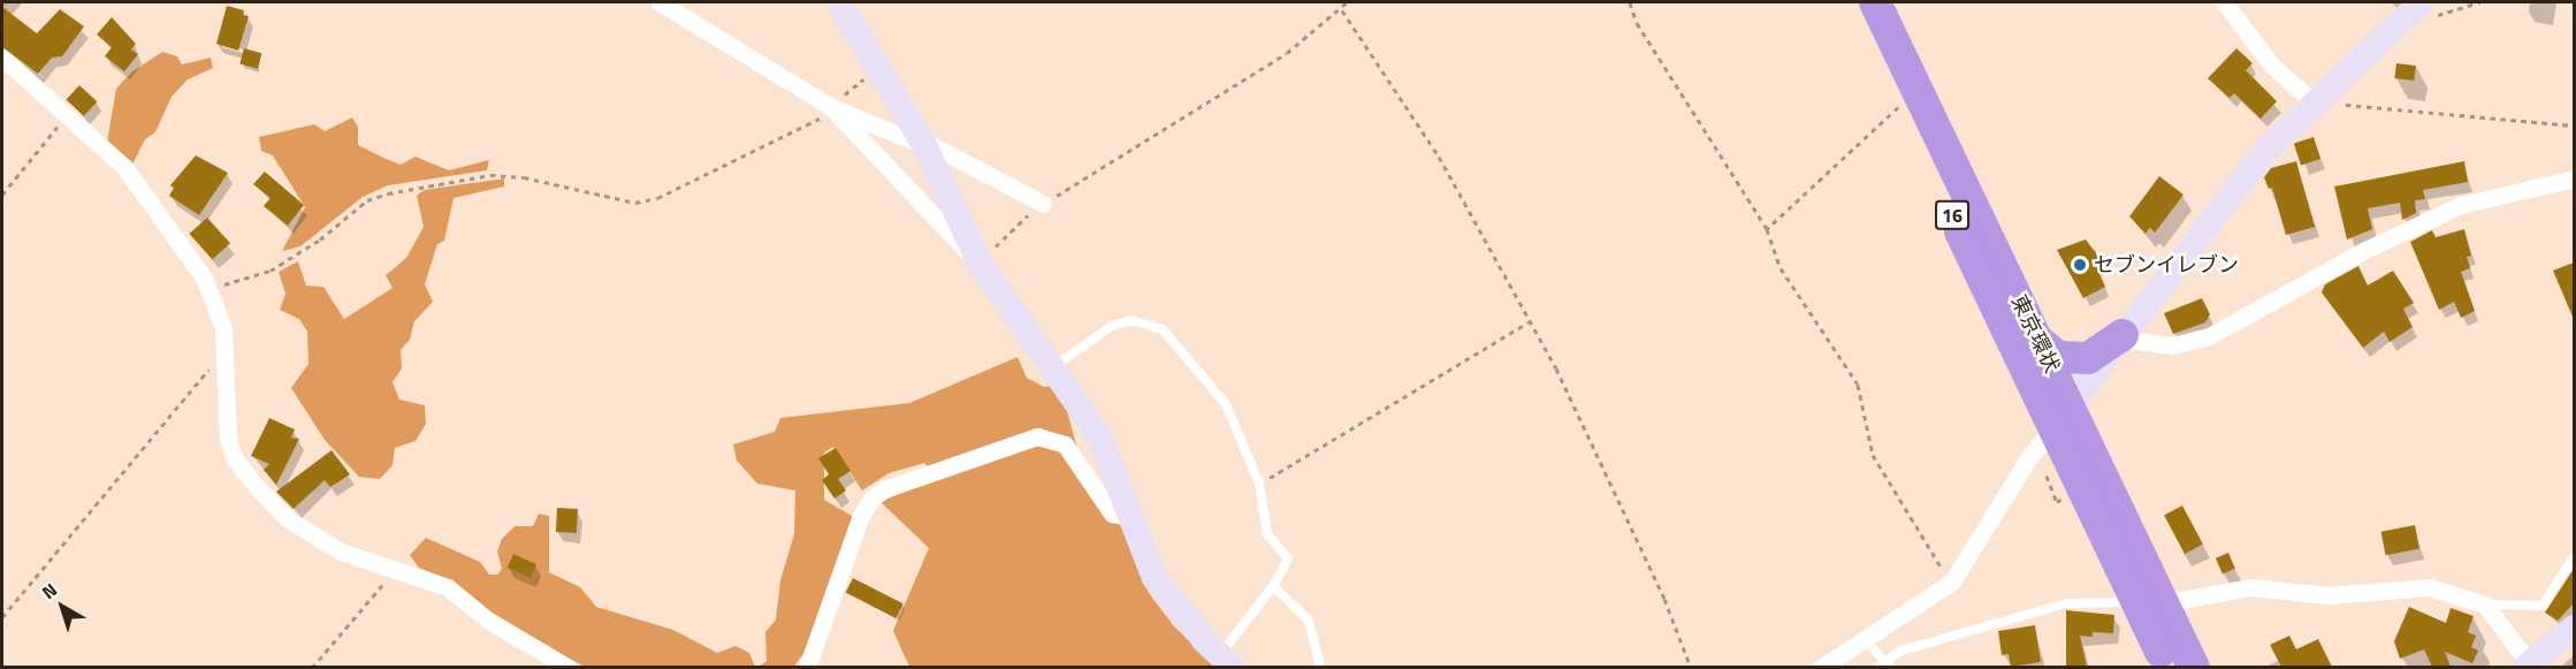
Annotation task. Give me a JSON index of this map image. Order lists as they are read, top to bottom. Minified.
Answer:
{"streets":{"highway":["16","東京環状"]},"places":["セブンイレブン"],"north":"top left"}
